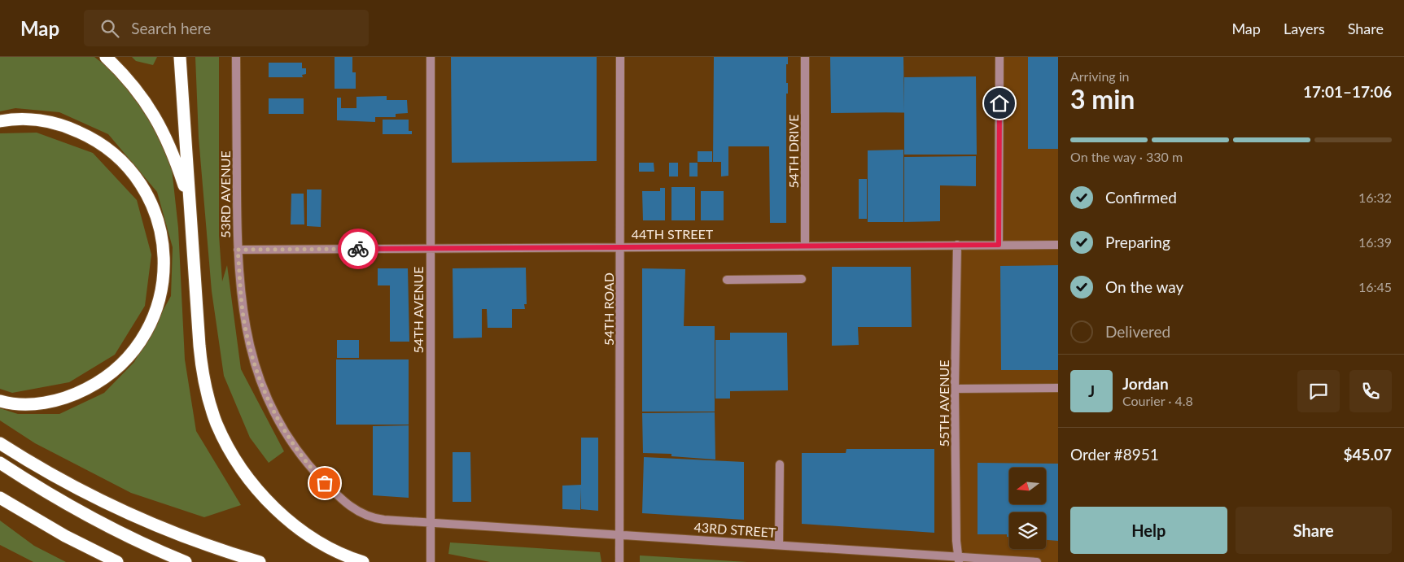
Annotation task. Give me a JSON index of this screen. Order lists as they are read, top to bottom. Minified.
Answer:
{"streets":{"street":["54TH DRIVE","53RD AVENUE","44TH STREET","54TH ROAD","54TH AVENUE","55TH AVENUE","43RD STREET"]},"crossings":[["54TH DRIVE","44TH STREET"],["53RD AVENUE","44TH STREET"],["53RD AVENUE","54TH AVENUE"],["53RD AVENUE","43RD STREET"],["44TH STREET","54TH ROAD"],["44TH STREET","54TH AVENUE"],["44TH STREET","55TH AVENUE"],["54TH ROAD","43RD STREET"],["54TH AVENUE","43RD STREET"],["55TH AVENUE","43RD STREET"]],"north":"left","page":{"header":"Map","search":"Search here","nav":["Map","Layers","Share"],"heading":["3 min","Arriving in","17:01–17:06"],"panel":["Jordan","Courier · 4.8","Order #8951","$45.07"],"bar":"On the way · 330 m","list":[["Confirmed","16:32"],["Preparing","16:39"],["On the way","16:45"],"Delivered"],"round":"J","buttons":["Help","Share"]}}
